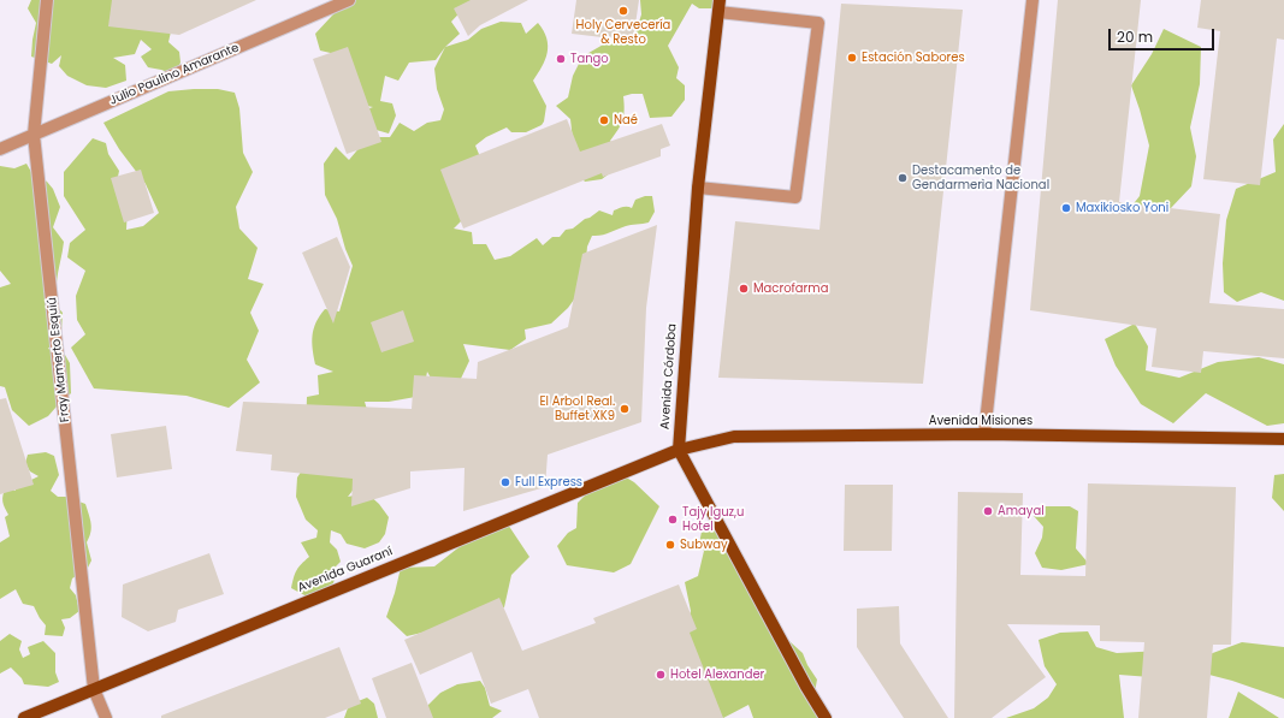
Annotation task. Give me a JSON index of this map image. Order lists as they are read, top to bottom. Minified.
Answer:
{"streets":{"main road":["Avenida Córdoba","Avenida Misiones","Avenida Guaraní"],"street":["Julio Paulino Amarante","Fray Mamerto Esquiú"]},"crossings":[["Julio Paulino Amarante","Fray Mamerto Esquiú"],["Fray Mamerto Esquiú","Avenida Guaraní"],["Avenida Córdoba","Avenida Misiones"],["Avenida Córdoba","Avenida Guaraní"],["Avenida Misiones","Avenida Guaraní"]],"places":["Holy Cervecería & Resto","Estación Sabores","Tango","Naé","Destacamento de Gendarmerìa Nacional","Maxikiosko Yoni","Macrofarma","El Arbol Real. Buffet XK9","Full Express","Amayal","Tajy Iguz,u Hotel","Subway","Hotel Alexander"],"scale_bar":"20 m"}
